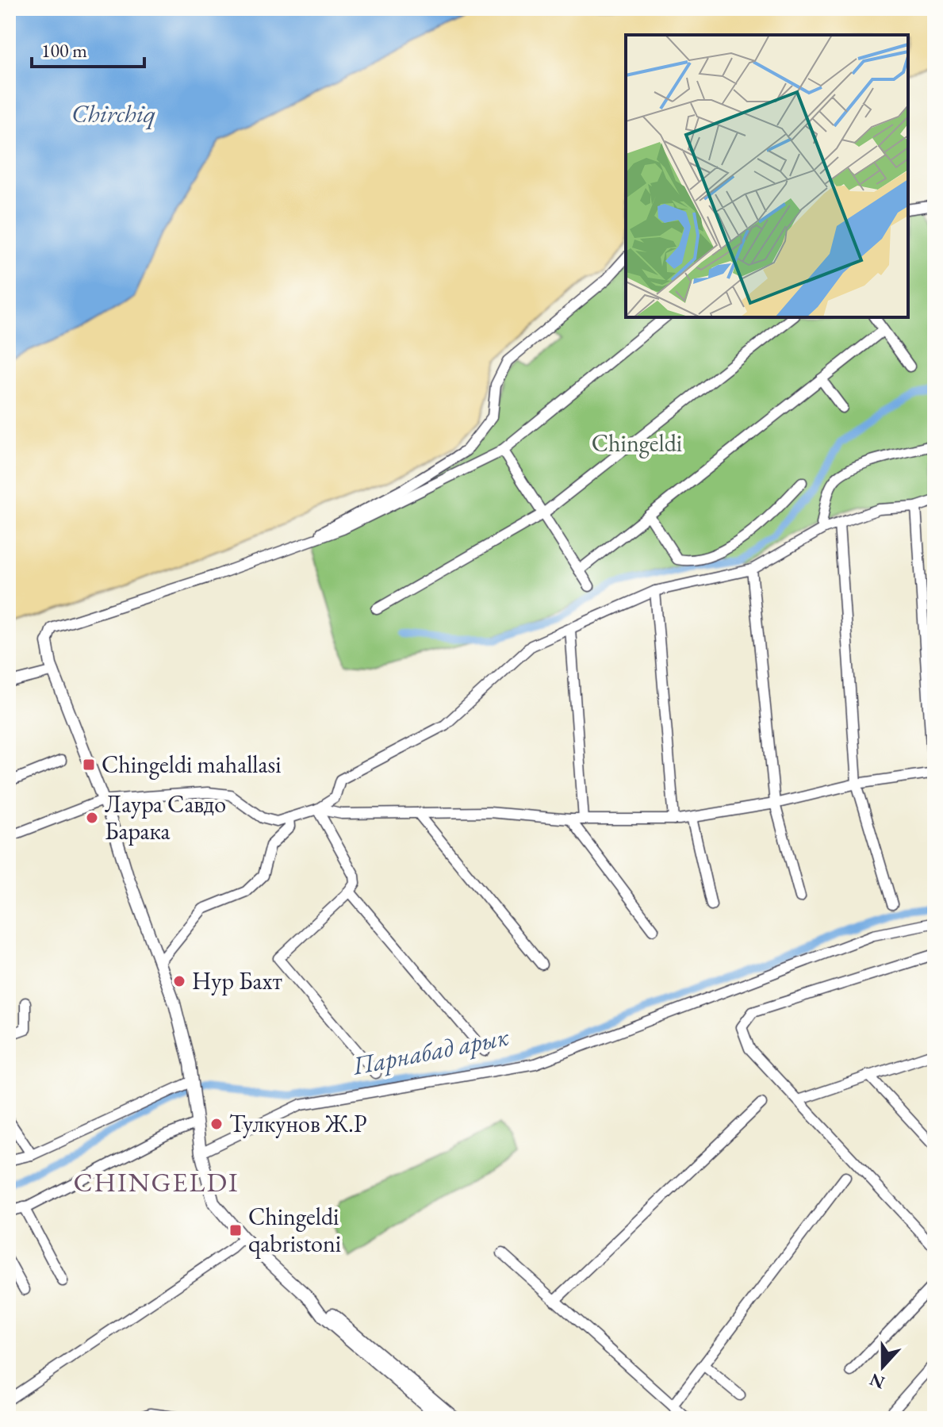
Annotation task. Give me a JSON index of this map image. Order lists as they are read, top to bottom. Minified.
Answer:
{"districts":["CHINGELDI"],"water":["Chirchiq","Парнабад арык"],"parks":["Chingeldi"],"places":{"transit":["Chingeldi mahallasi","Chingeldi qabristoni"],"other":["Лаура Савдо Барака","Нур Бахт","Тулкунов Ж.Р"]},"scale_bar":"100 m","north":"bottom"}
